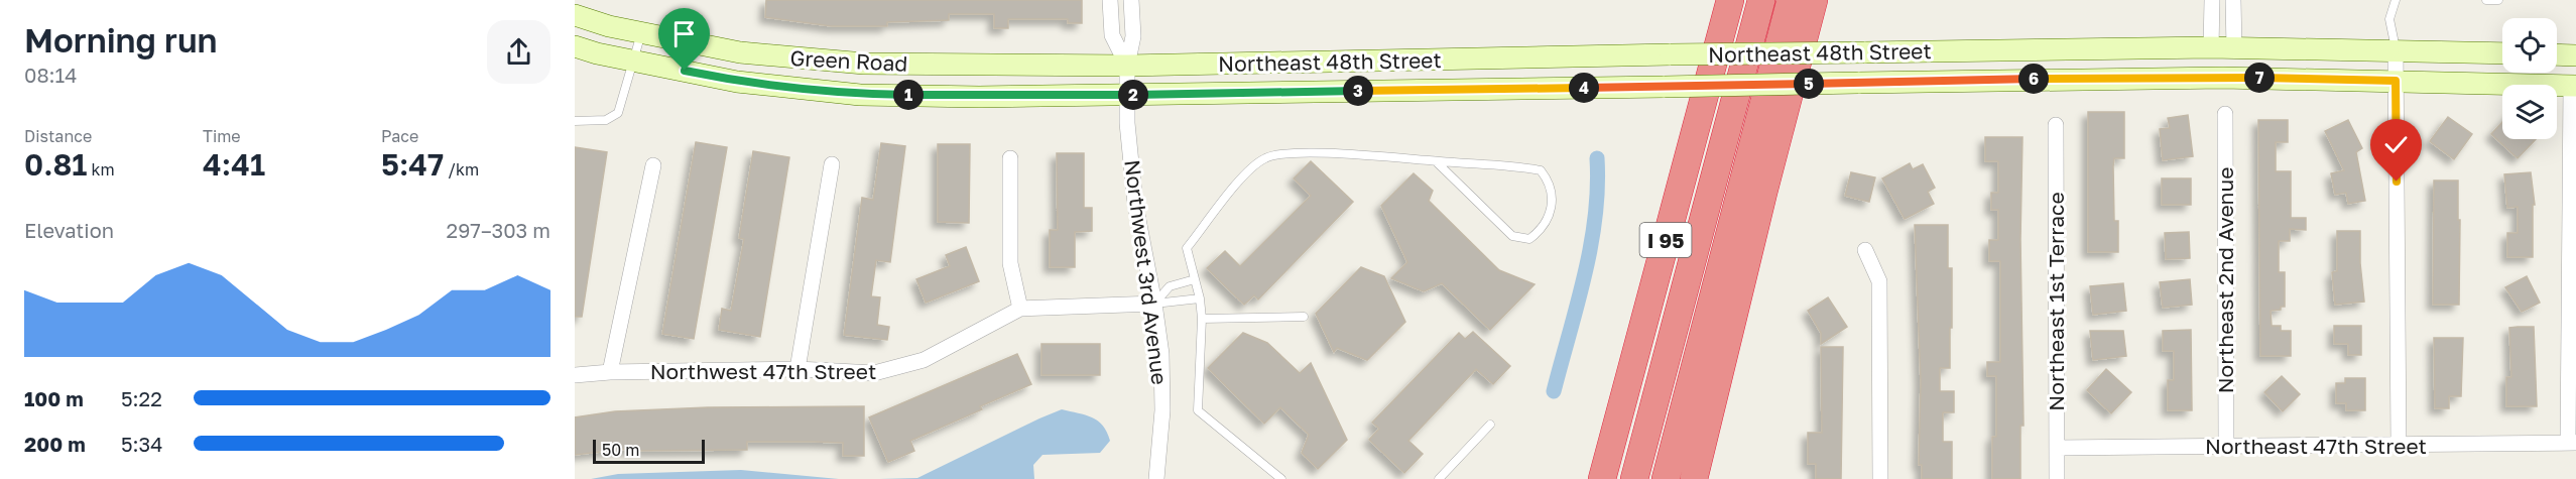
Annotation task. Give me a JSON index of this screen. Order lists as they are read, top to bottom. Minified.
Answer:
{"streets":{"highway":["I 95"],"main road":["Northeast 48th Street","Green Road"],"street":["Northwest 3rd Avenue","Northeast 2nd Avenue","Northeast 1st Terrace","Northwest 47th Street","Northeast 47th Street"]},"crossings":[["Northeast 48th Street","Green Road"],["Northeast 48th Street","Northwest 3rd Avenue"],["Green Road","Northwest 3rd Avenue"],["Northwest 3rd Avenue","Northwest 47th Street"],["Northeast 2nd Avenue","Northeast 47th Street"],["Northeast 1st Terrace","Northeast 47th Street"]],"scale_bar":"50 m","page":{"heading":["Morning run","08:14"],"pins":["7","6","5","4","3","1","2"],"stats":[["Distance","0.81 km"],["Time","4:41"],["Pace","5:47 /km"]],"chart":["Elevation","297–303 m"],"list":[{"name":"100 m","note":"5:22"},{"name":"200 m","note":"5:34"}],"scale":"50 m"}}
